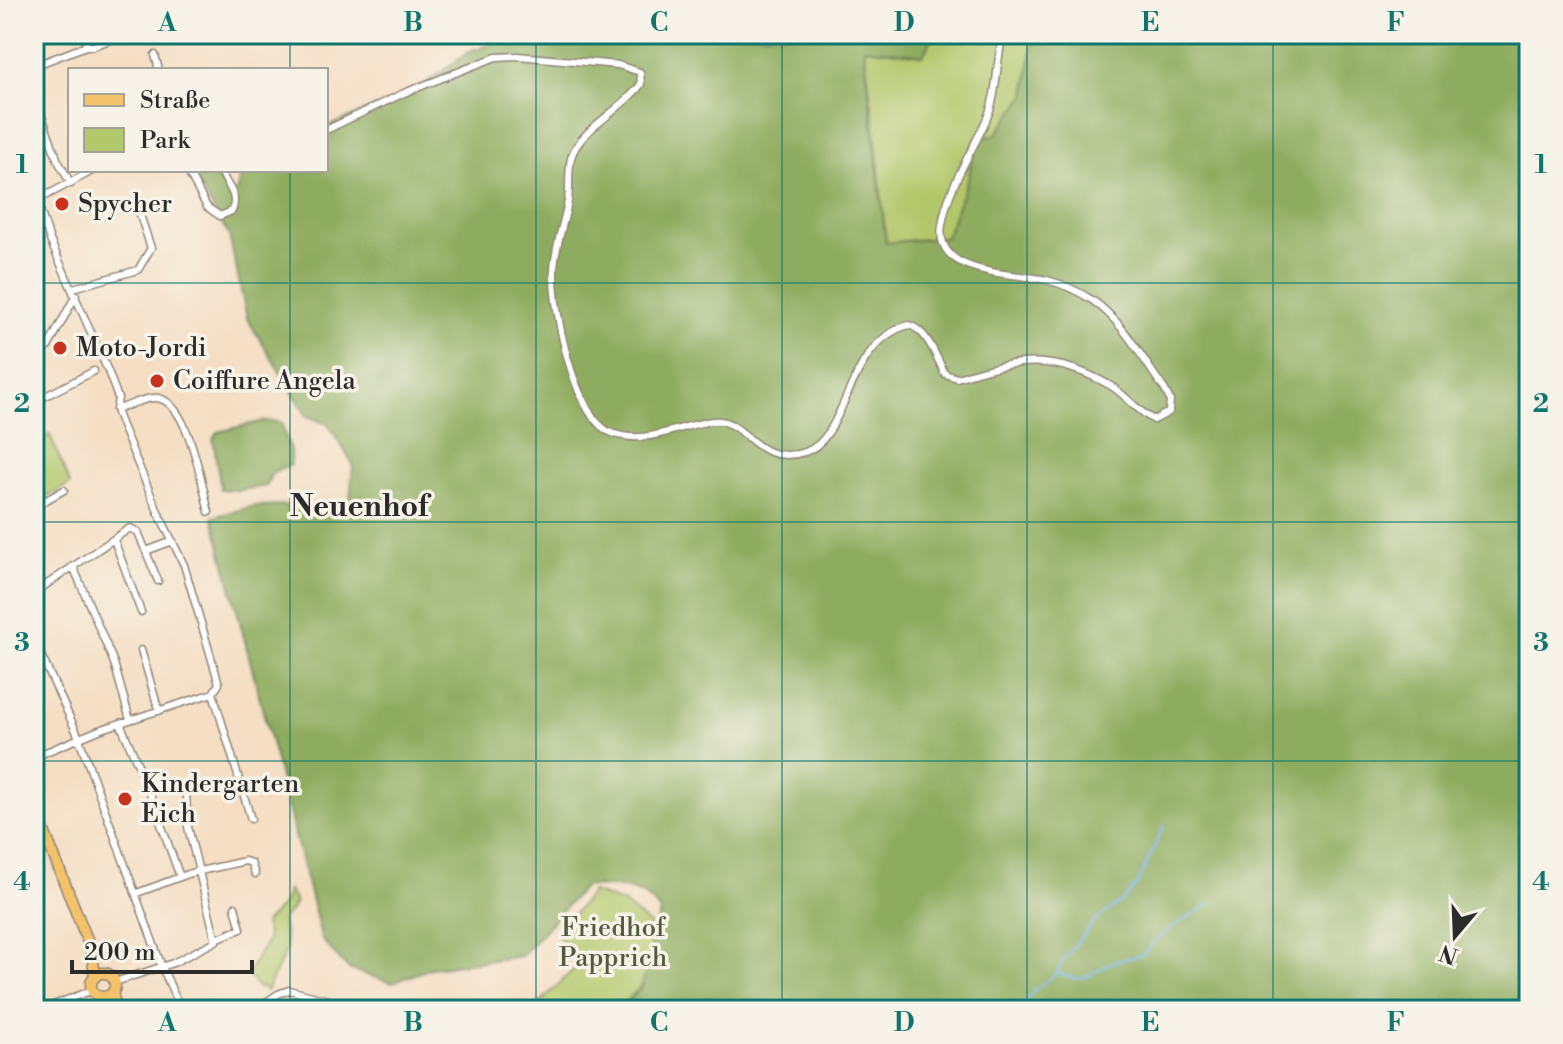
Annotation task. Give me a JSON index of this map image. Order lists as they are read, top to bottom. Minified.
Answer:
{"districts":["Neuenhof"],"parks":["Friedhof Papprich"],"places":["Spycher","Moto-Jordi","Coiffure Angela","Kindergarten Eich"],"legend":["Straße","Park"],"scale_bar":"200 m","north":"bottom","grid":{"columns":["A","B","C","D","E","F"],"rows":["1","2","3","4"]}}
